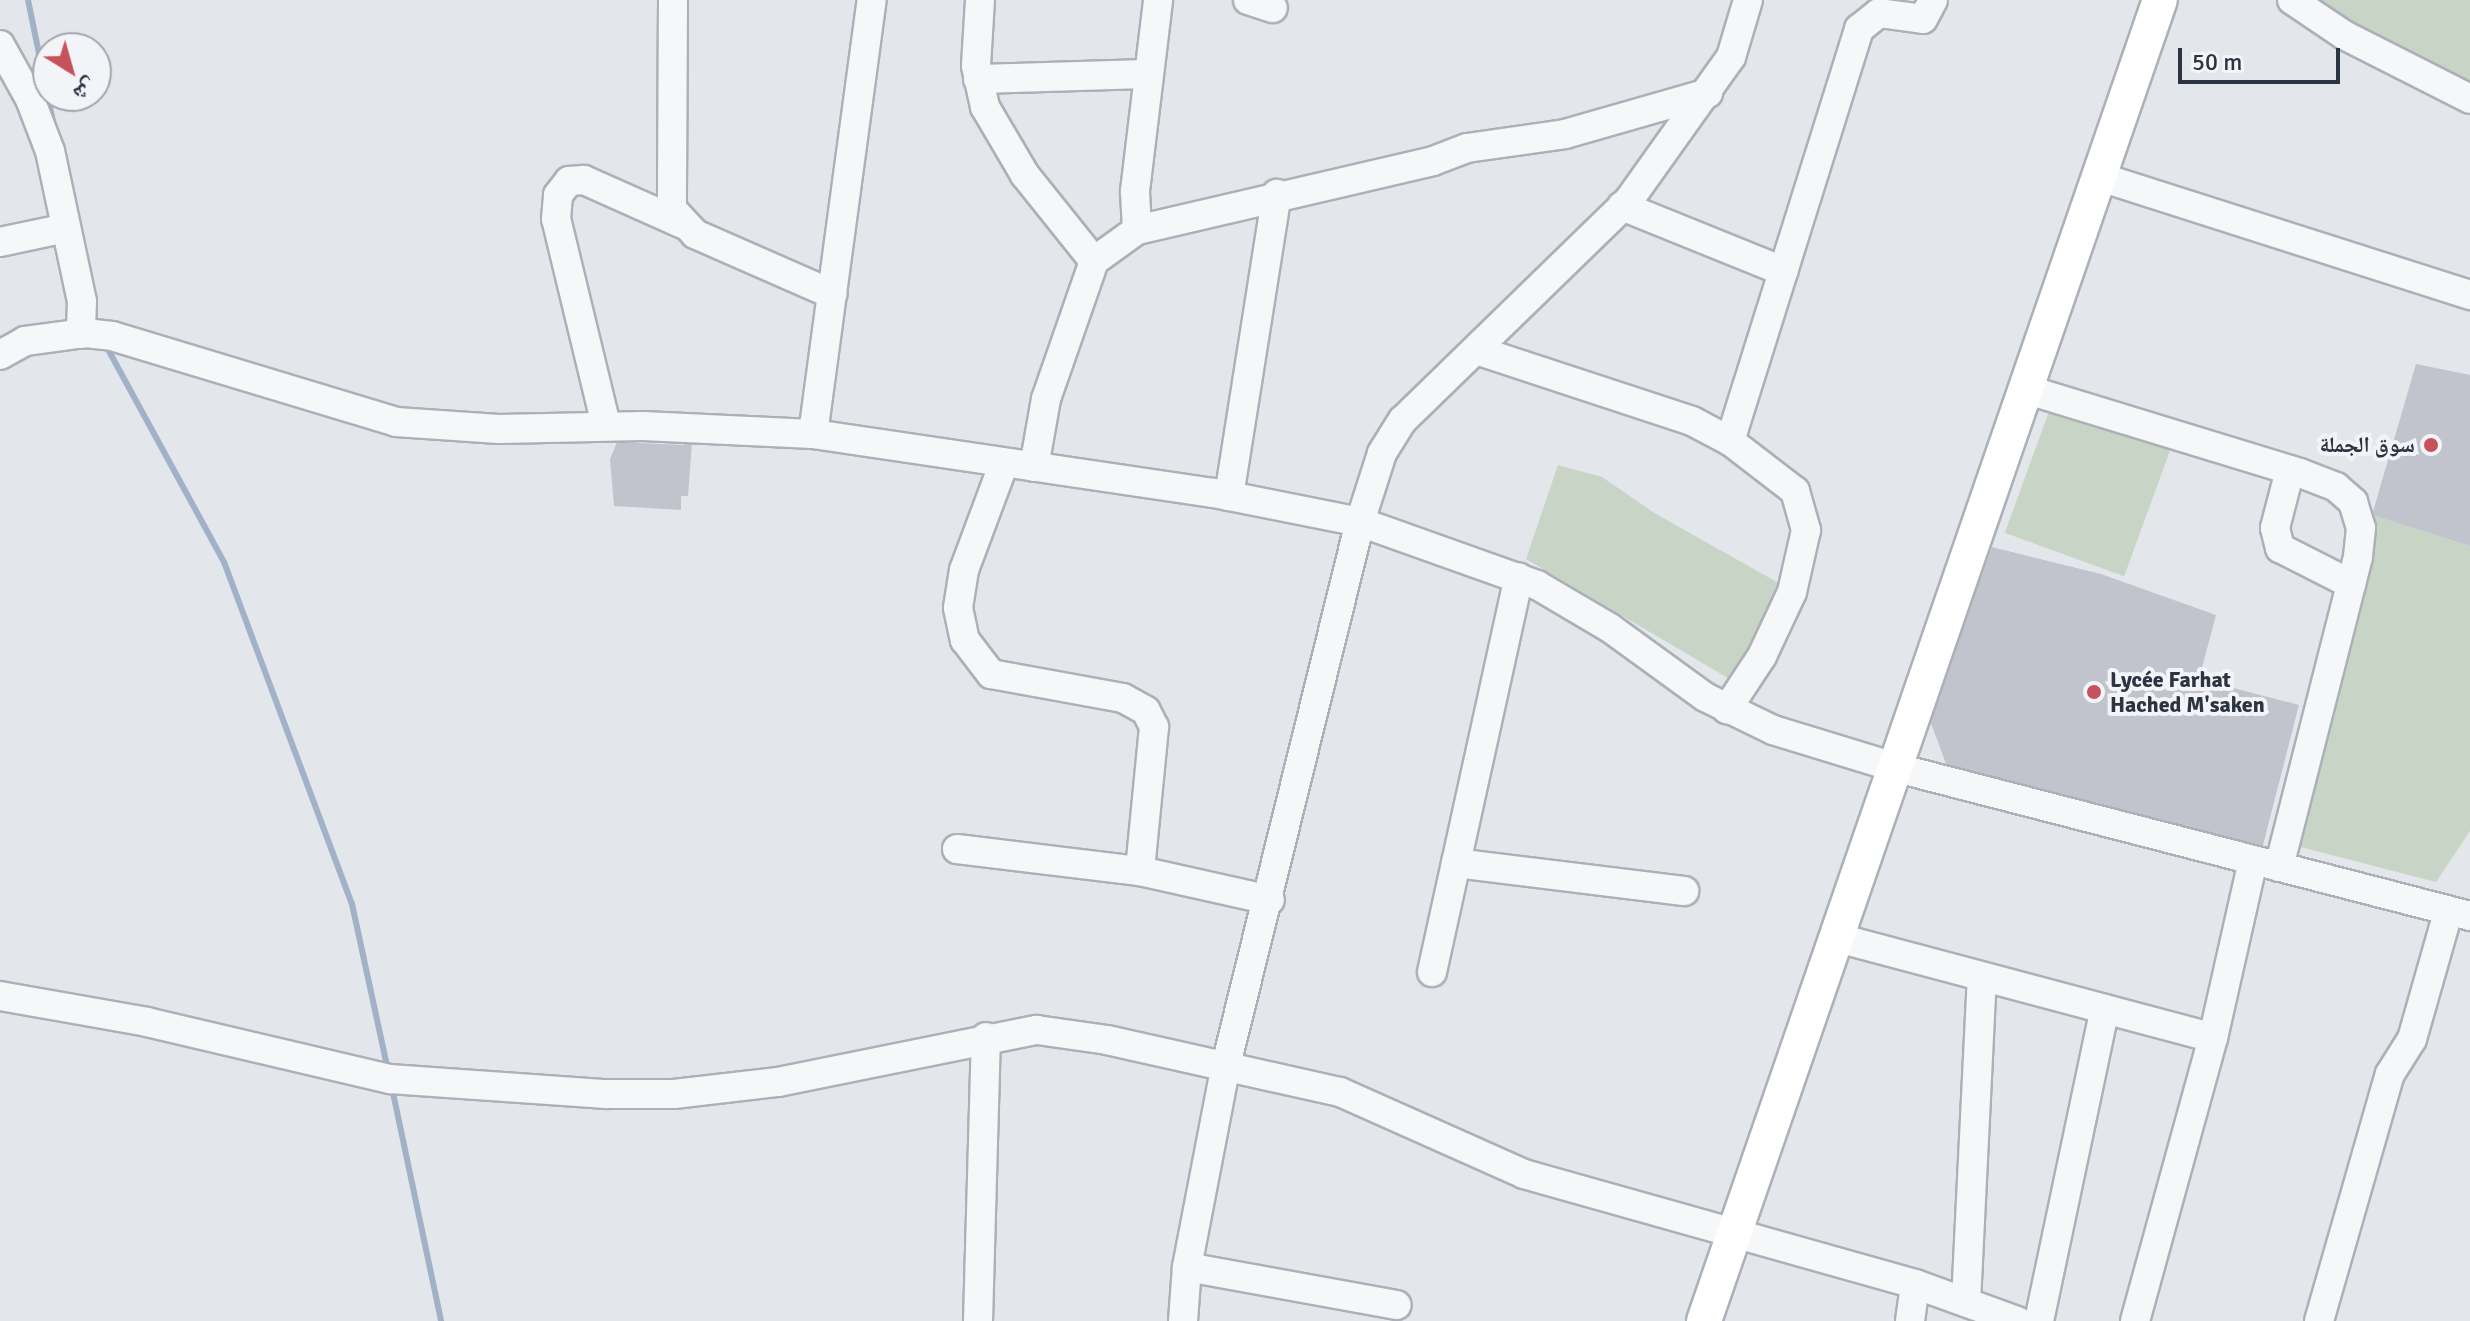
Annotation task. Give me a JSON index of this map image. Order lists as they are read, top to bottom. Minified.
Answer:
{"places":["سوق الجملة","Lycée Farhat Hached M'saken"],"scale_bar":"50 m","north":"bottom right"}
